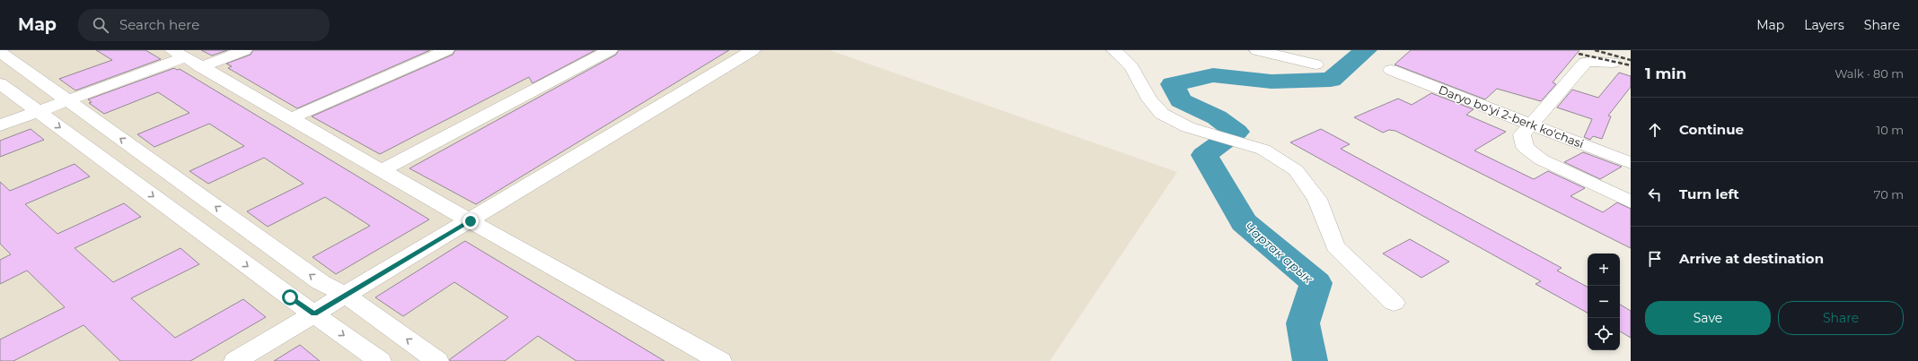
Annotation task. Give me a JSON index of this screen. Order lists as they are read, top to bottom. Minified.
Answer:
{"streets":{"street":["Daryo bo'yi 2-berk ko'chasi"]},"water":["Чартак арык"],"page":{"header":"Map","search":"Search here","nav":["Map","Layers","Share"],"heading":["1 min","Walk · 80 m"],"list":[["Continue","10 m"],["Turn left","70 m"],"Arrive at destination"],"map_buttons":["+","−"],"buttons":["Save","Share"]}}
